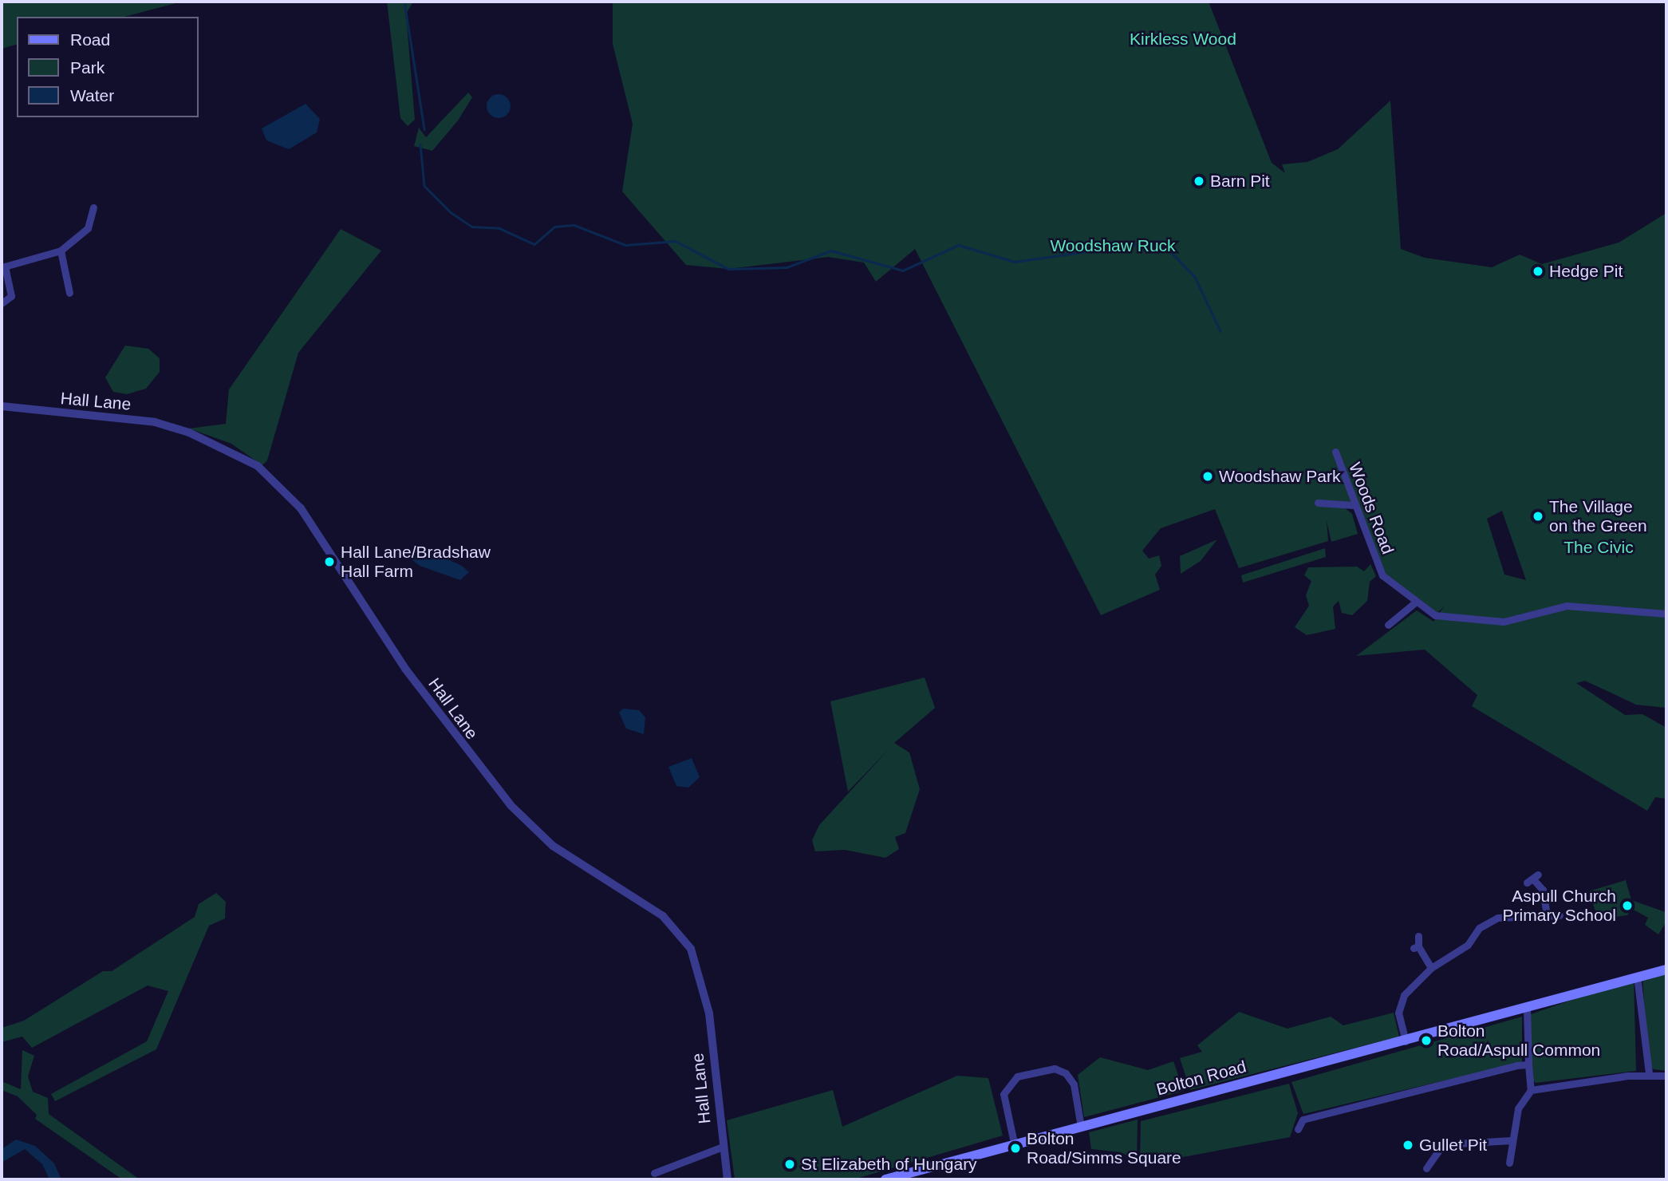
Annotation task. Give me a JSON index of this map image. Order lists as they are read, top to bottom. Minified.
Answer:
{"streets":{"main road":["Bolton Road"],"street":["Hall Lane","Woods Road"]},"parks":["Kirkless Wood","Woodshaw Ruck","The Civic"],"places":["Barn Pit","Hedge Pit","Woodshaw Park","The Village on the Green","Hall Lane/Bradshaw Hall Farm","Aspull Church Primary School","Bolton Road/Aspull Common","Gullet Pit","Bolton Road/Simms Square","St Elizabeth of Hungary"],"legend":["Road","Park","Water"]}
